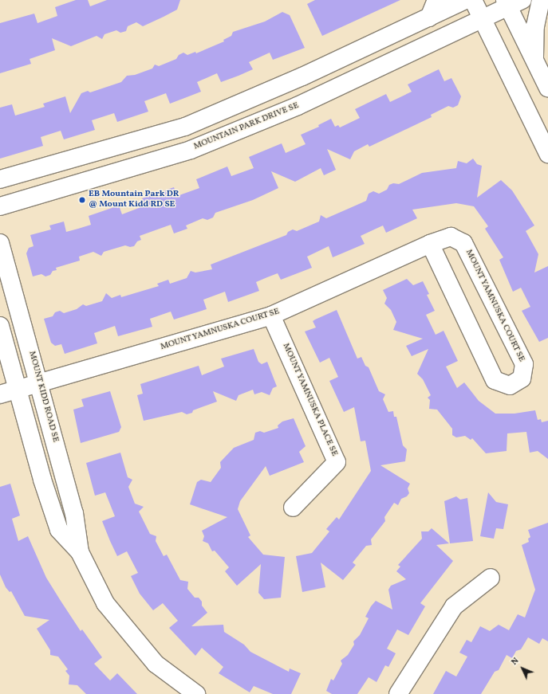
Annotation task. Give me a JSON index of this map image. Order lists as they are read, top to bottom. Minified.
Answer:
{"streets":{"street":["MOUNTAIN PARK DRIVE SE","MOUNT YAMNUSKA COURT SE","MOUNT KIDD ROAD SE","MOUNT YAMNUSKA PLACE SE"]},"crossings":[["MOUNT YAMNUSKA COURT SE","MOUNT KIDD ROAD SE"],["MOUNT YAMNUSKA COURT SE","MOUNT YAMNUSKA PLACE SE"]],"places":["EB Mountain Park DR @ Mount Kidd RD SE"],"north":"top left"}
